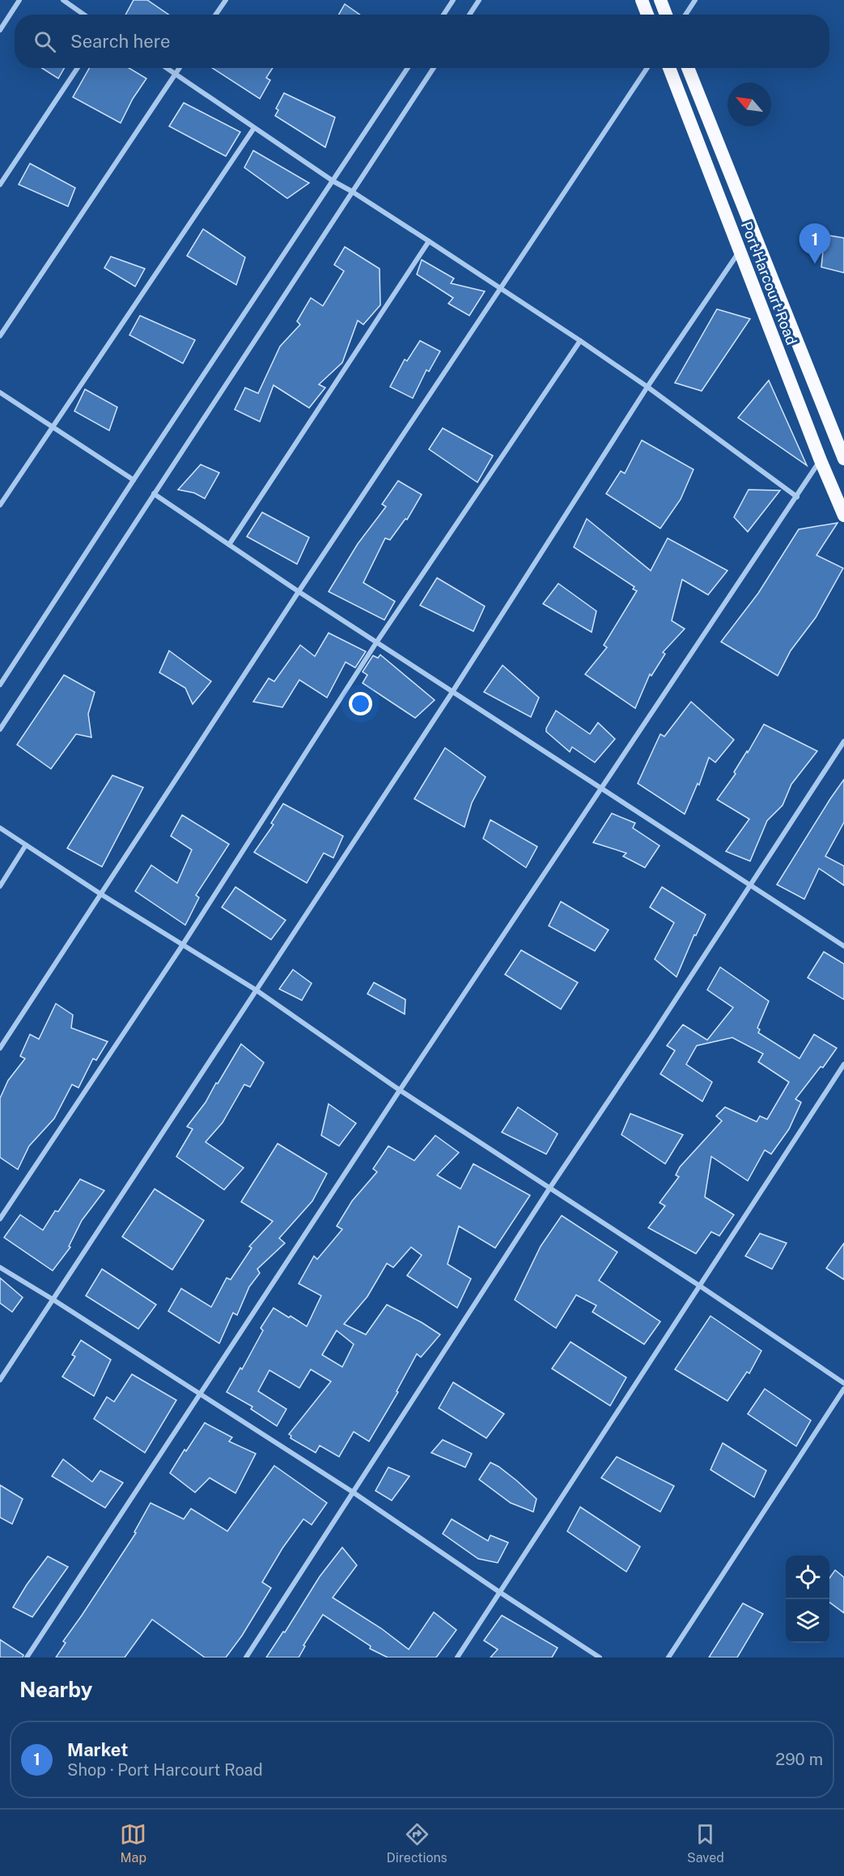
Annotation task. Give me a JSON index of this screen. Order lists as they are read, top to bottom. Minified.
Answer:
{"streets":{"highway":["Port Harcourt Road"]},"north":"top left","page":{"search":"Search here","pins":"1","heading":"Nearby","list":[{"mark":"1","name":"Market","note":"Shop · Port Harcourt Road","value":"290 m"}],"nav":["Map","Directions","Saved"]}}
